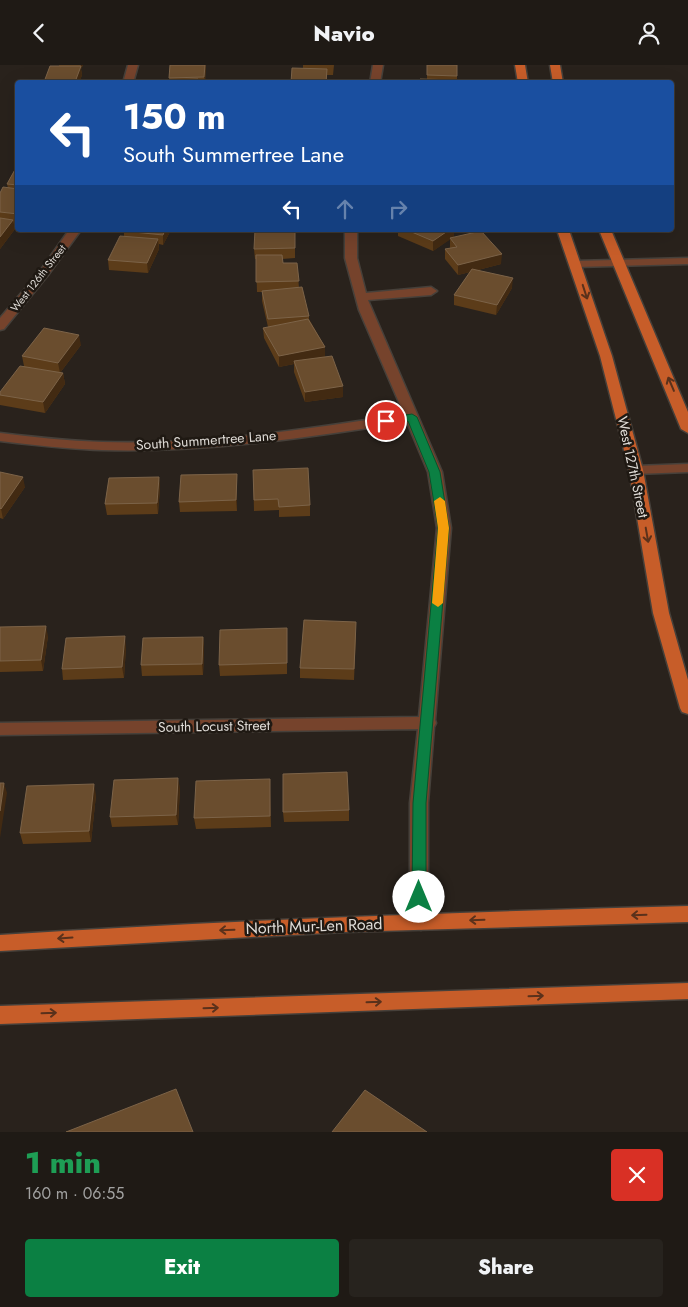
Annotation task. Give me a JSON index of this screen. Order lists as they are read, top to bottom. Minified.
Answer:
{"streets":{"main road":["West 127th Street","North Mur-Len Road"],"street":["West 126th Street","South Summertree Lane","South Locust Street"]},"page":{"header":"Navio","turn":["150 m","South Summertree Lane"],"heading":["1 min","160 m · 06:55"],"buttons":["Exit","Share"]}}
